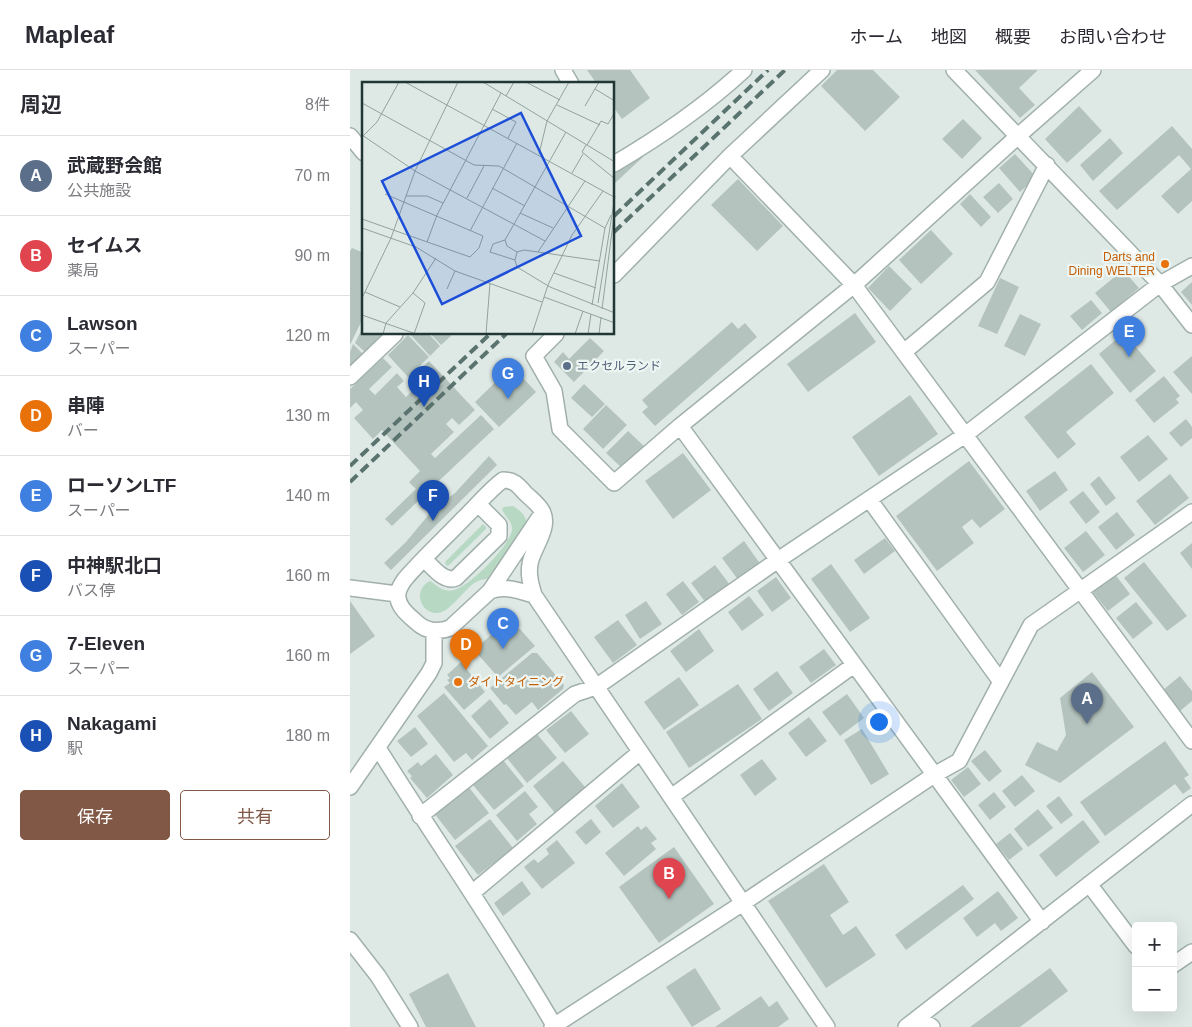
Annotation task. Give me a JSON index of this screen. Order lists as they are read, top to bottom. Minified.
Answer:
{"places":["Darts and Dining WELTER","エクセルランド","ダイトタイニング"],"page":{"header":"Mapleaf","nav":["ホーム","地図","概要","お問い合わせ"],"heading":["周辺","8件"],"list":[{"mark":"A","name":"武蔵野会館","note":"公共施設","value":"70 m"},{"mark":"B","name":"セイムス","note":"薬局","value":"90 m"},{"mark":"C","name":"Lawson","note":"スーパー","value":"120 m"},{"mark":"D","name":"串陣","note":"バー","value":"130 m"},{"mark":"E","name":"ローソンLTF","note":"スーパー","value":"140 m"},{"mark":"F","name":"中神駅北口","note":"バス停","value":"160 m"},{"mark":"G","name":"7-Eleven","note":"スーパー","value":"160 m"},{"mark":"H","name":"Nakagami","note":"駅","value":"180 m"}],"pins":["E","G","H","F","C","D","A","B"],"buttons":["保存","共有"],"map_buttons":["+","−"]}}
